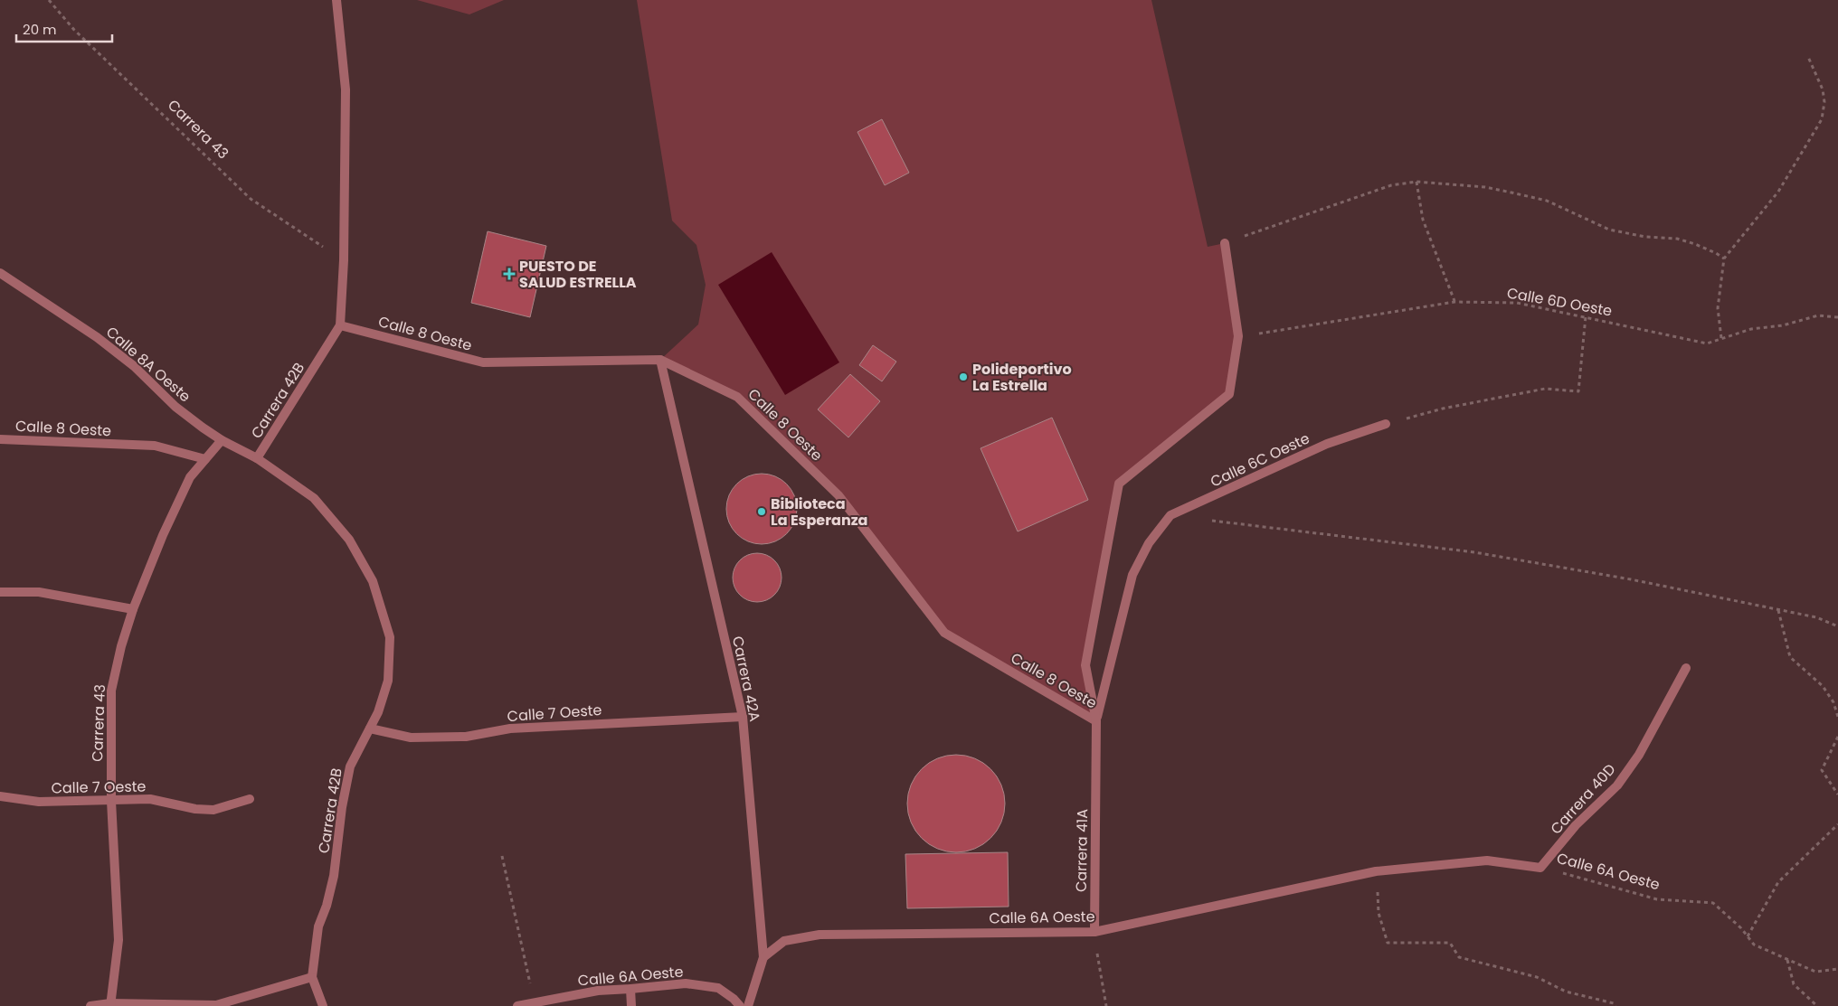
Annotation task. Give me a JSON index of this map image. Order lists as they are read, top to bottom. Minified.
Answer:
{"streets":{"street":["Carrera 43","Calle 8 Oeste","Calle 8A Oeste","Carrera 42B","Calle 6C Oeste","Carrera 42A","Calle 7 Oeste","Carrera 40D","Carrera 41A","Calle 6A Oeste"],"path":["Calle 6D Oeste"]},"crossings":[["Carrera 43","Calle 8 Oeste"],["Carrera 43","Calle 8A Oeste"],["Carrera 43","Carrera 42B"],["Carrera 43","Calle 7 Oeste"],["Calle 8 Oeste","Carrera 42B"],["Calle 8 Oeste","Calle 6C Oeste"],["Calle 8 Oeste","Carrera 42A"],["Calle 8 Oeste","Carrera 41A"],["Calle 8A Oeste","Carrera 42B"],["Carrera 42B","Calle 7 Oeste"],["Calle 6C Oeste","Carrera 41A"],["Carrera 42A","Calle 7 Oeste"],["Carrera 42A","Calle 6A Oeste"],["Carrera 40D","Calle 6A Oeste"],["Carrera 41A","Calle 6A Oeste"]],"places":{"health":["PUESTO DE SALUD ESTRELLA"],"other":["Polideportivo La Estrella","Biblioteca La Esperanza"]},"scale_bar":"20 m"}
